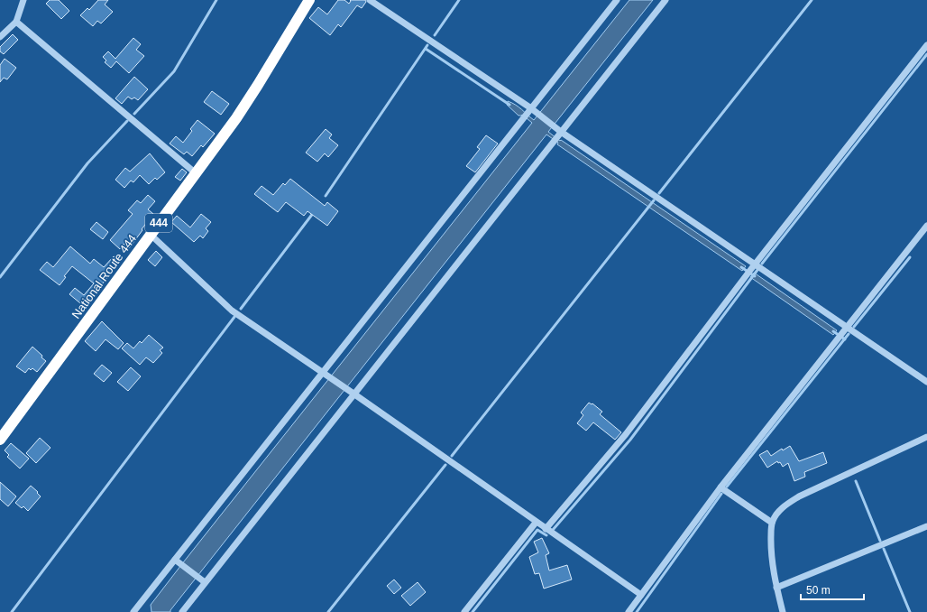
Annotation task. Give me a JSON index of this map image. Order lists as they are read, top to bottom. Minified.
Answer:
{"streets":{"highway":["444","National Route 444"]},"scale_bar":"50 m"}
